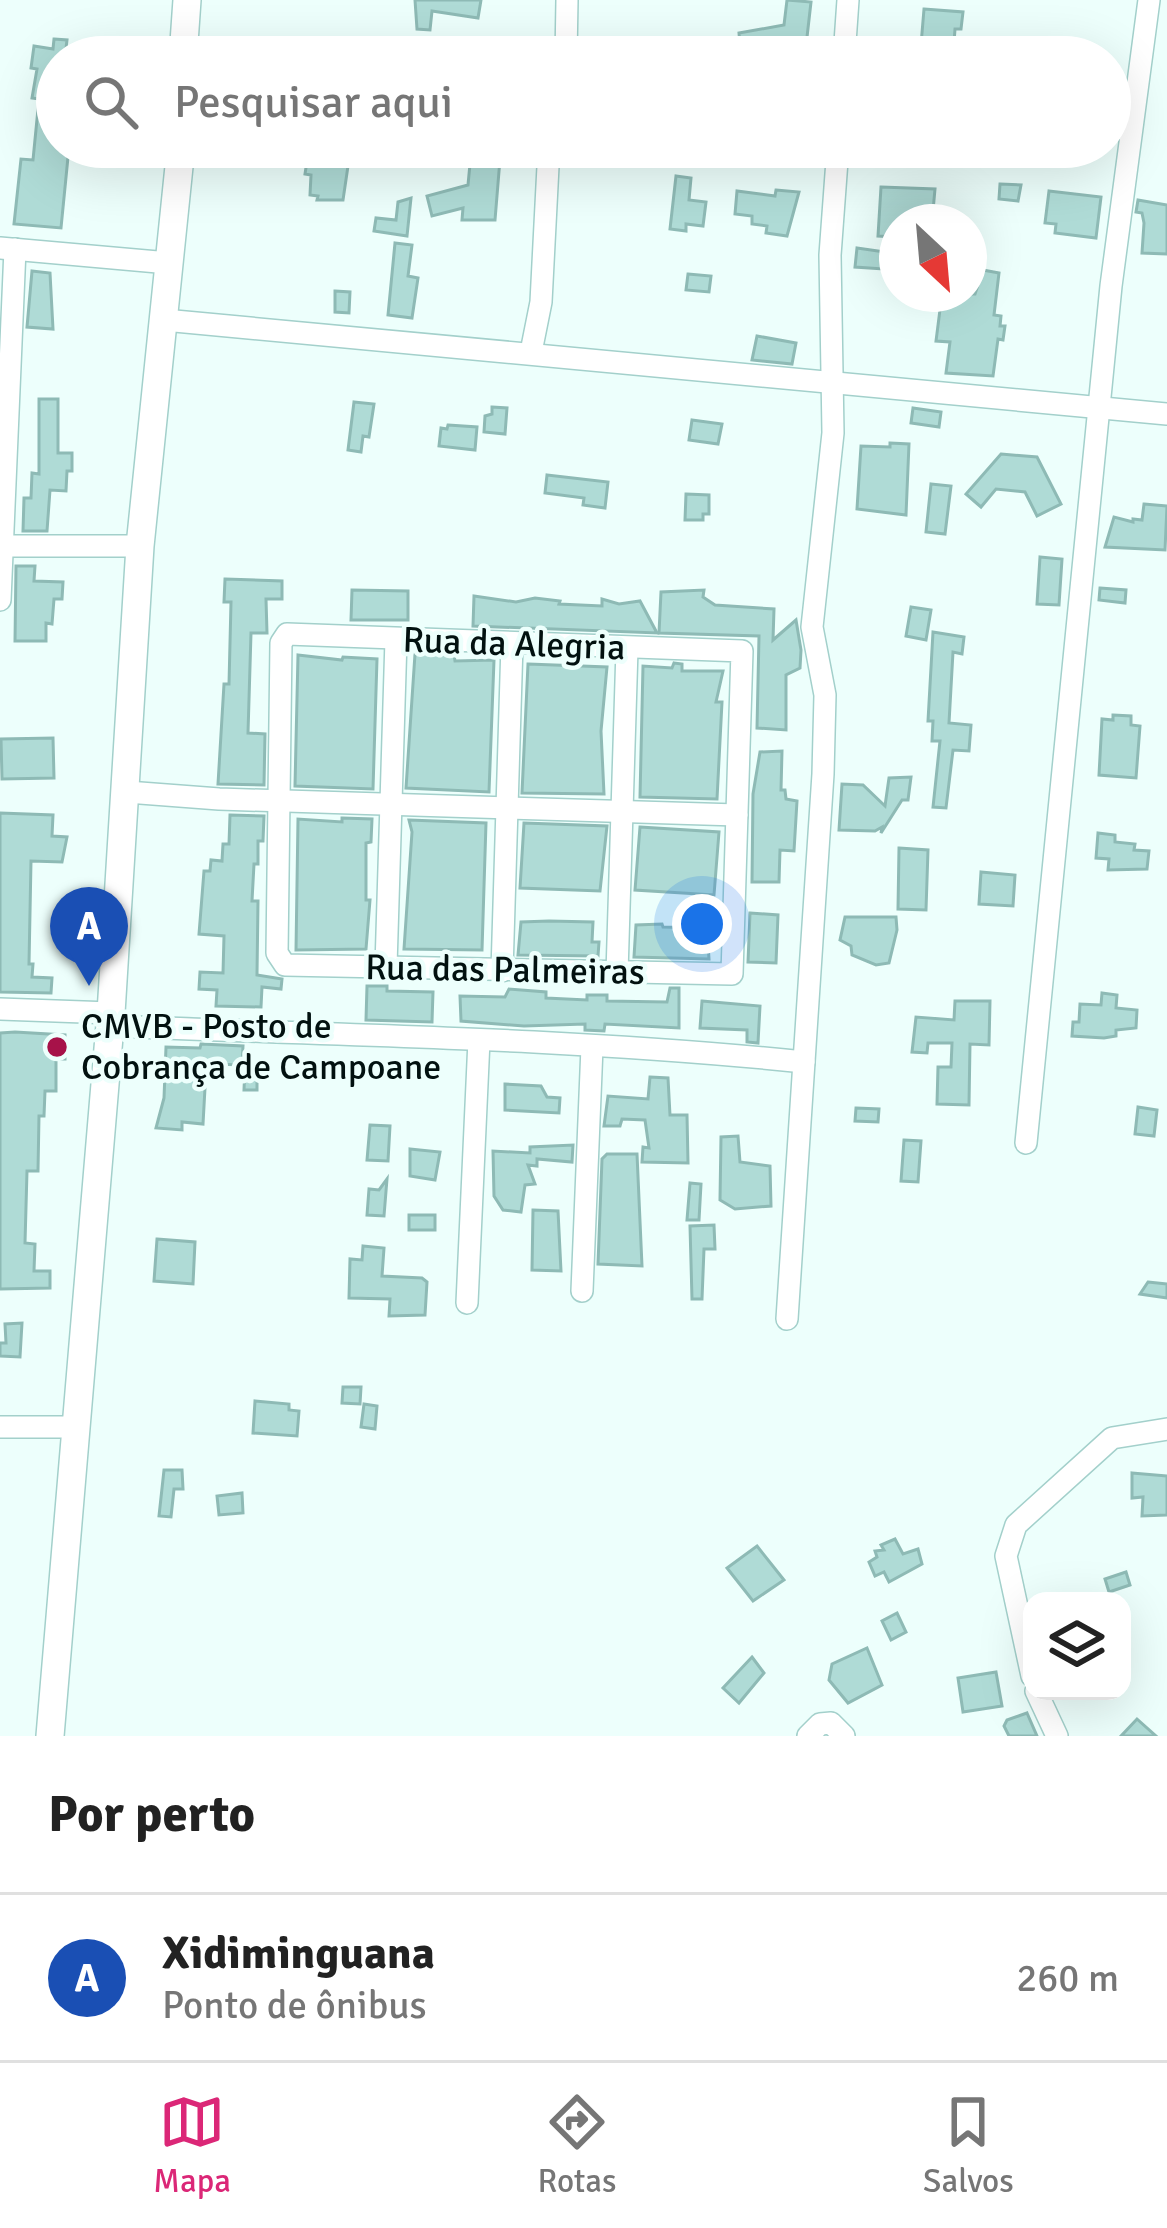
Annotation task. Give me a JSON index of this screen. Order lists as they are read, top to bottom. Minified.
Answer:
{"streets":{"street":["Rua da Alegria","Rua das Palmeiras"]},"crossings":[["Rua da Alegria","Rua das Palmeiras"]],"places":["CMVB - Posto de Cobrança de Campoane"],"north":"bottom right","page":{"search":"Pesquisar aqui","pins":"A","heading":"Por perto","list":[{"mark":"A","name":"Xidiminguana","note":"Ponto de ônibus","value":"260 m"}],"nav":["Mapa","Rotas","Salvos"]}}
